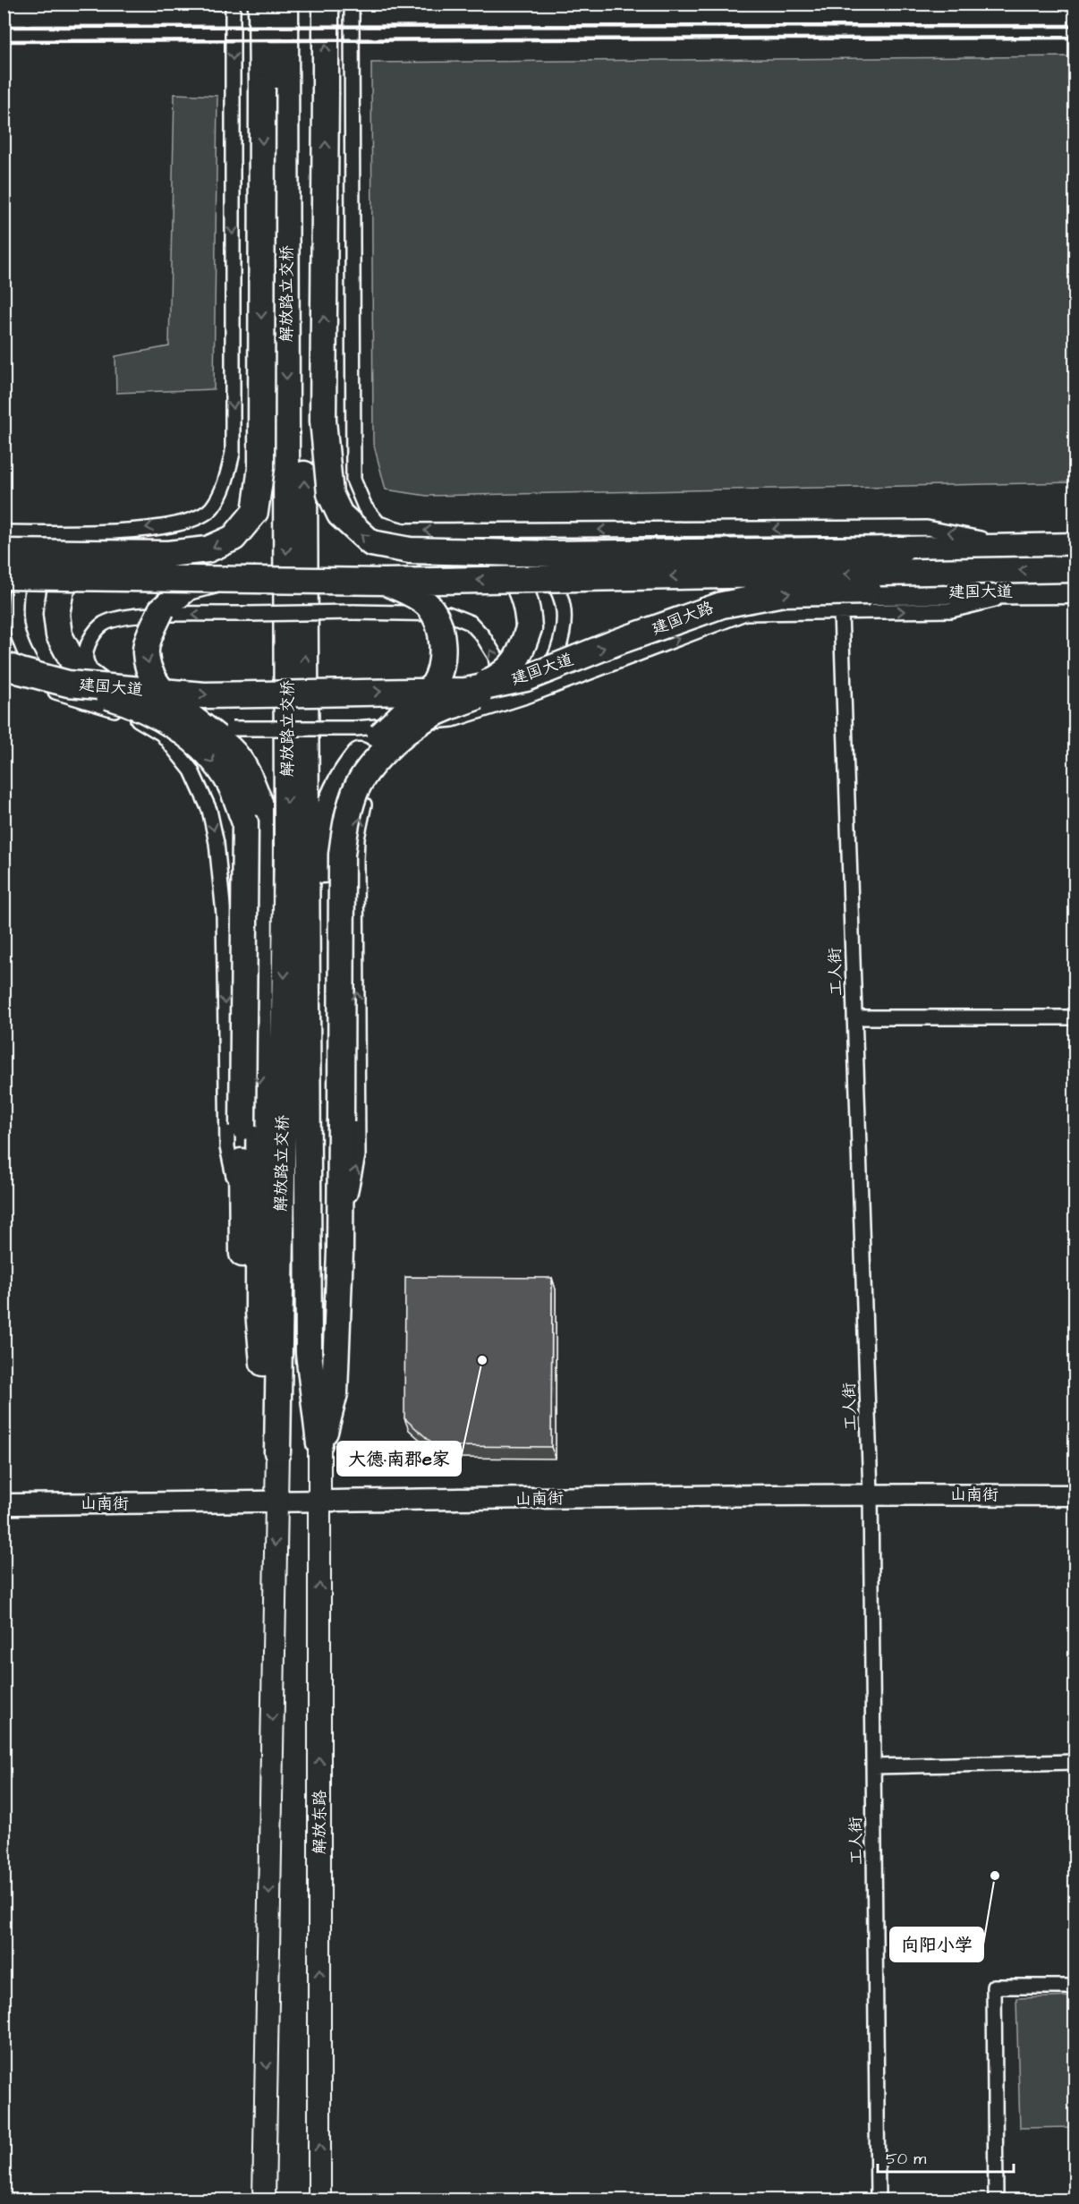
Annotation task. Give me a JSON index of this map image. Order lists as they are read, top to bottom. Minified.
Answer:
{"streets":{"highway":["解放路立交桥","建国大道"],"main road":["山南街","解放东路"],"street":["建国大路","工人街"]},"crossings":[["解放路立交桥","解放东路"],["建国大道","建国大路"],["建国大路","工人街"],["工人街","山南街"],["山南街","解放东路"]],"places":["大德·南郡e家","向阳小学"],"scale_bar":"50 m"}
